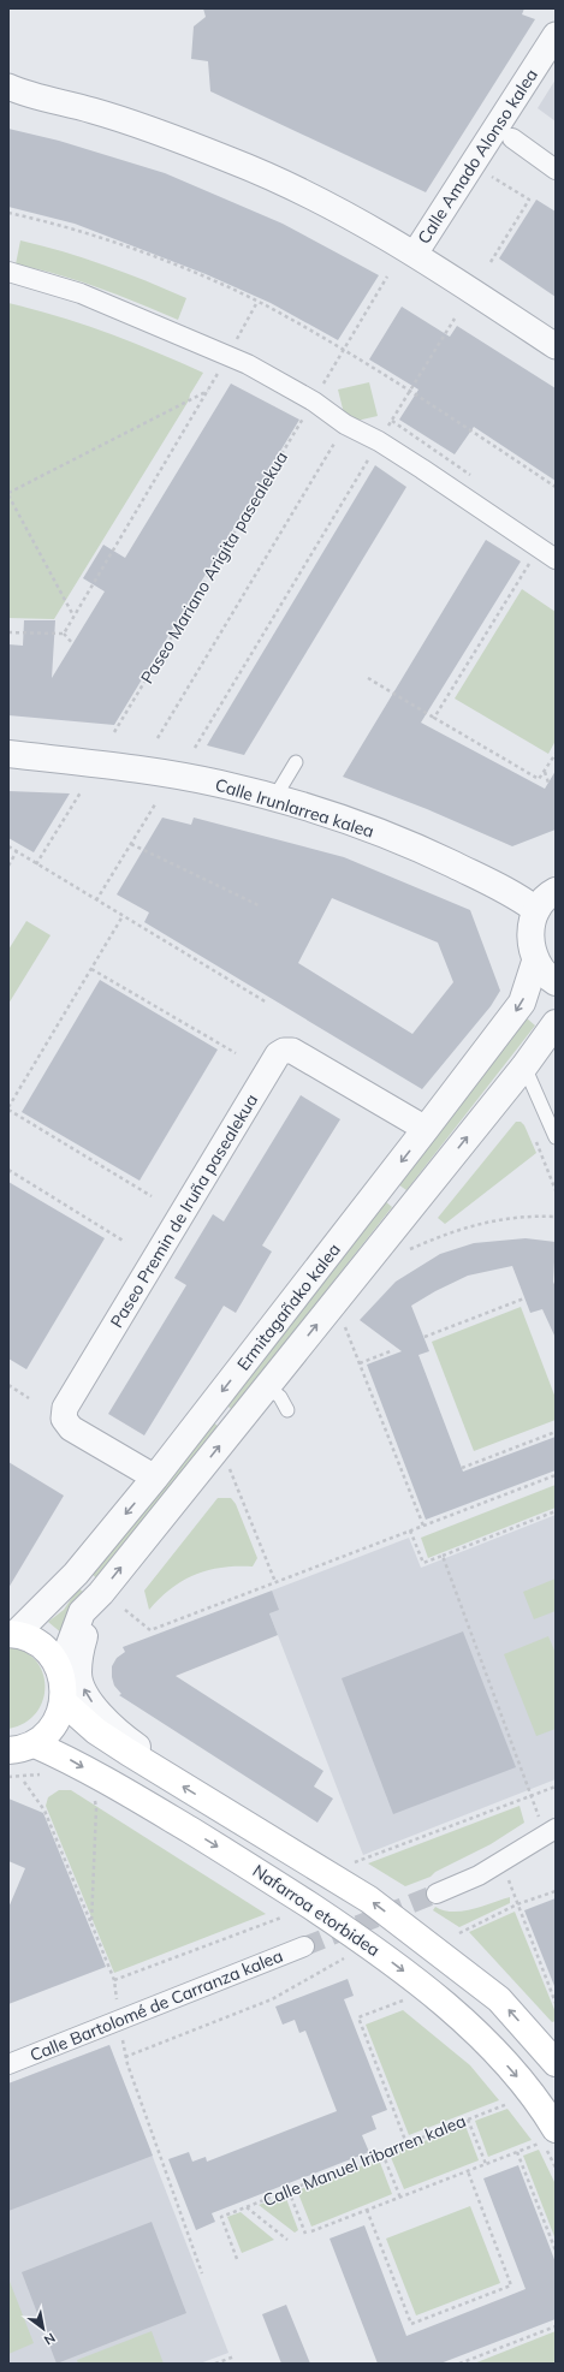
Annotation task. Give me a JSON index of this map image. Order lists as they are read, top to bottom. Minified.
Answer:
{"streets":{"main road":["Nafarroa etorbidea"],"street":["Calle Amado Alonso kalea","Calle Irunlarrea kalea","Paseo Premin de Iruña pasealekua","Ermitagañako kalea","Calle Bartolomé de Carranza kalea"],"path":["Paseo Mariano Arigita pasealekua","Calle Manuel Iribarren kalea"]},"crossings":[["Paseo Premin de Iruña pasealekua","Ermitagañako kalea"],["Ermitagañako kalea","Nafarroa etorbidea"]],"north":"bottom right"}
